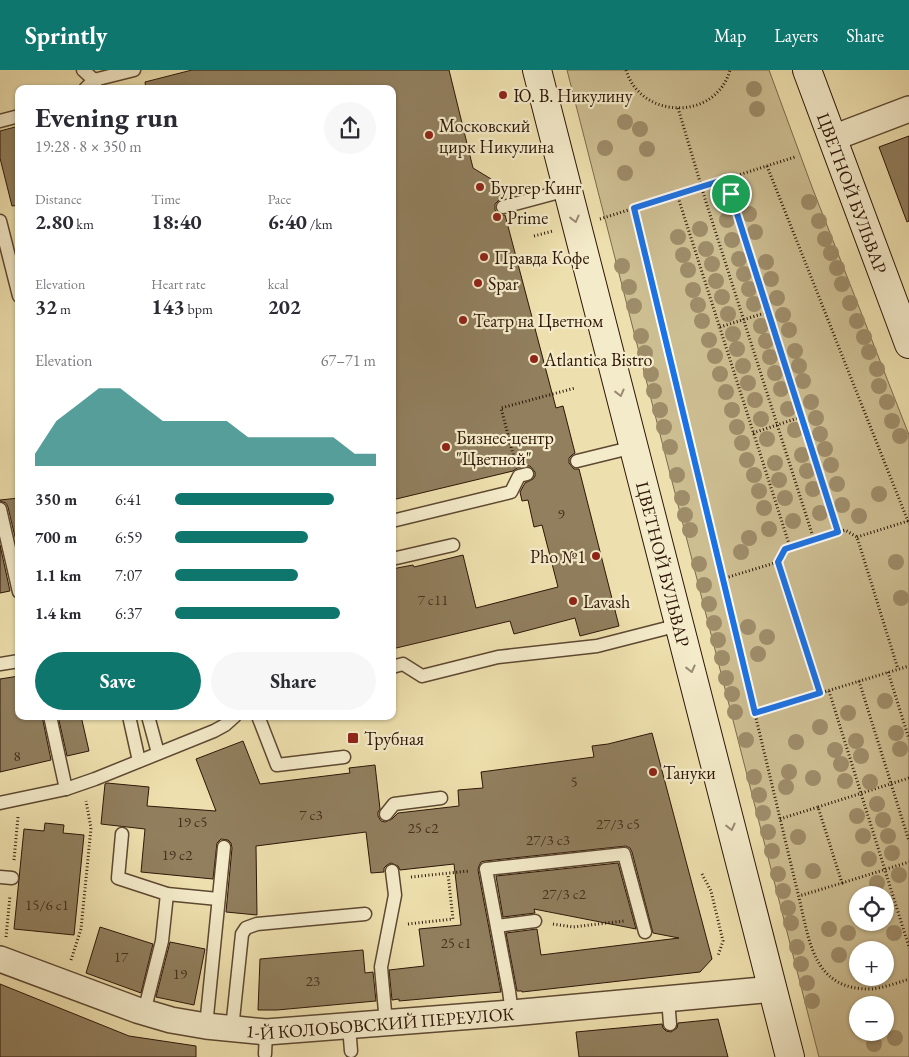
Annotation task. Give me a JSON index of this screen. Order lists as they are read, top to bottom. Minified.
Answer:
{"streets":{"main road":["ЦВЕТНОЙ БУЛЬВАР"],"street":["1-Й КОЛОБОВСКИЙ ПЕРЕУЛОК"]},"crossings":[["ЦВЕТНОЙ БУЛЬВАР","1-Й КОЛОБОВСКИЙ ПЕРЕУЛОК"]],"one_way":["ЦВЕТНОЙ БУЛЬВАР"],"places":{"other":["Ю. В. Никулину","Московский цирк Никулина","Бургер Кинг","Prime","Правда Кофе","Spar","Театр на Цветном","Atlantica Bistro","Бизнес-центр \"Цветной\"","Pho №1","Lavash","Тануки"],"transit":["Трубная"]},"house_numbers":["9","7 с11","8","5","7 с3","19 с5","27/3 с5","25 с2","27/3 с3","19 с2","27/3 с2","15/6 с1","25 с1","17","19","23"],"page":{"header":"Sprintly","nav":["Map","Layers","Share"],"heading":["Evening run","19:28 · 8 × 350 m"],"stats":[["Distance","2.80 km"],["Time","18:40"],["Pace","6:40 /km"],["Elevation","32 m"],["Heart rate","143 bpm"],["kcal","202"]],"chart":["Elevation","67–71 m"],"list":[{"name":"350 m","note":"6:41"},{"name":"700 m","note":"6:59"},{"name":"1.1 km","note":"7:07"},{"name":"1.4 km","note":"6:37"}],"buttons":["Save","Share"],"map_buttons":["+","−"]}}
